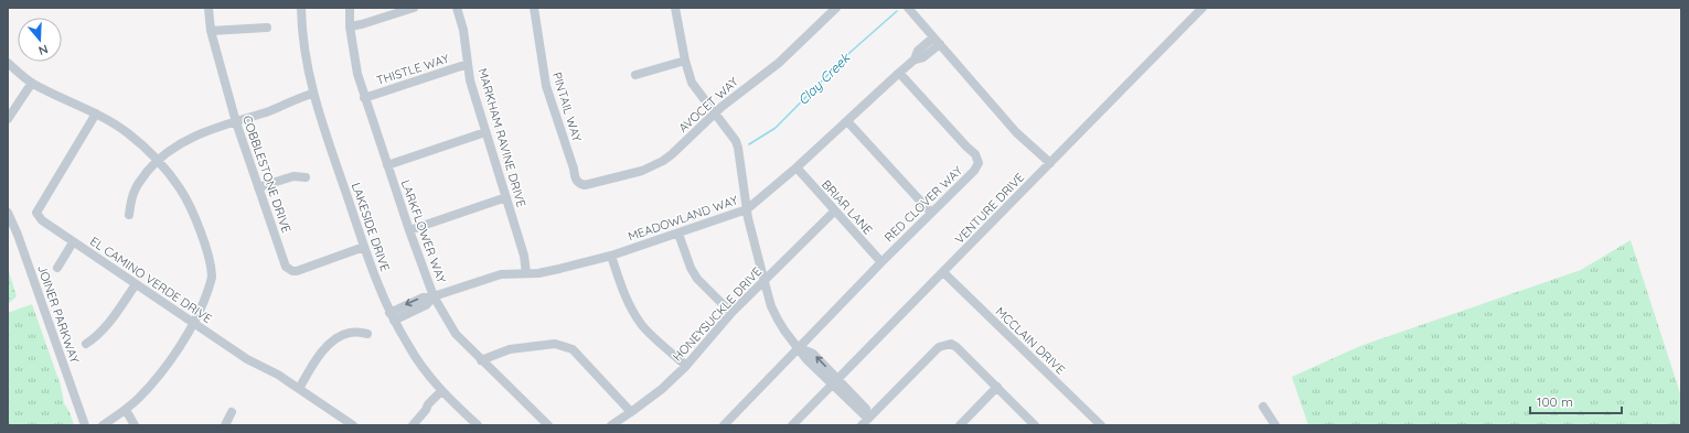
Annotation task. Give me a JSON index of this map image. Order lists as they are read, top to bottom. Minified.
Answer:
{"streets":{"street":["THISTLE WAY","AVOCET WAY","PINTAIL WAY","MARKHAM RAVINE DRIVE","COBBLESTONE DRIVE","RED CLOVER WAY","BRIAR LANE","VENTURE DRIVE","MEADOWLAND WAY","LAKESIDE DRIVE","LARKFLOWER WAY","EL CAMINO VERDE DRIVE","JOINER PARKWAY","HONEYSUCKLE DRIVE","MCCLAIN DRIVE"]},"crossings":[["THISTLE WAY","MARKHAM RAVINE DRIVE"],["THISTLE WAY","LARKFLOWER WAY"],["AVOCET WAY","PINTAIL WAY"],["MARKHAM RAVINE DRIVE","MEADOWLAND WAY"],["COBBLESTONE DRIVE","LAKESIDE DRIVE"],["RED CLOVER WAY","BRIAR LANE"],["RED CLOVER WAY","MEADOWLAND WAY"],["BRIAR LANE","MEADOWLAND WAY"],["BRIAR LANE","HONEYSUCKLE DRIVE"],["VENTURE DRIVE","MCCLAIN DRIVE"],["MEADOWLAND WAY","LAKESIDE DRIVE"],["MEADOWLAND WAY","LARKFLOWER WAY"]],"water":["Clay Creek"],"scale_bar":"100 m","north":"bottom"}
